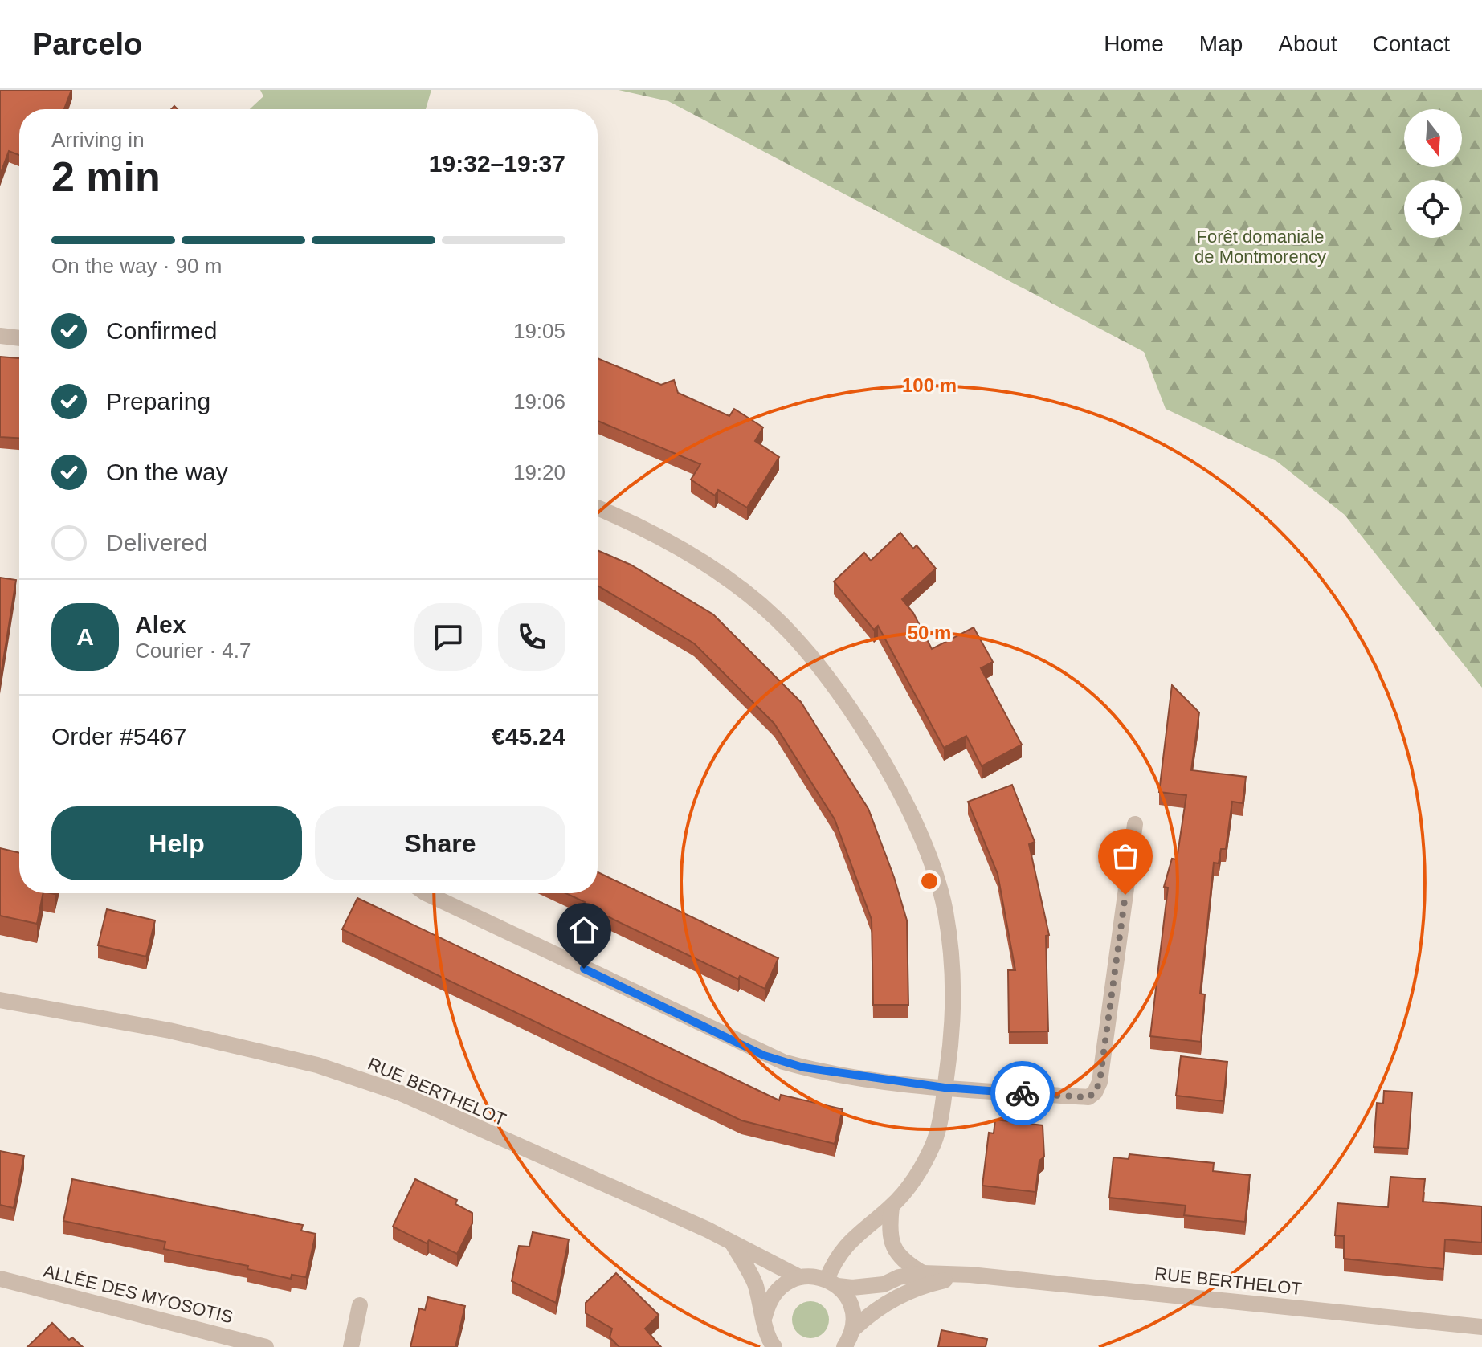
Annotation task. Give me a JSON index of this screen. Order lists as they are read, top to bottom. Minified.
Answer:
{"streets":{"street":["RUE BERTHELOT","ALLÉE DES MYOSOTIS"]},"parks":["Forêt domaniale de Montmorency"],"north":"bottom","page":{"header":"Parcelo","nav":["Home","Map","About","Contact"],"heading":["2 min","Arriving in","19:32–19:37"],"panel":["Alex","Courier · 4.7","Order #5467","€45.24"],"bar":"On the way · 90 m","list":[["Confirmed","19:05"],["Preparing","19:06"],["On the way","19:20"],"Delivered"],"round":"A","buttons":["Help","Share"]},"rings":["100 m","50 m"]}
